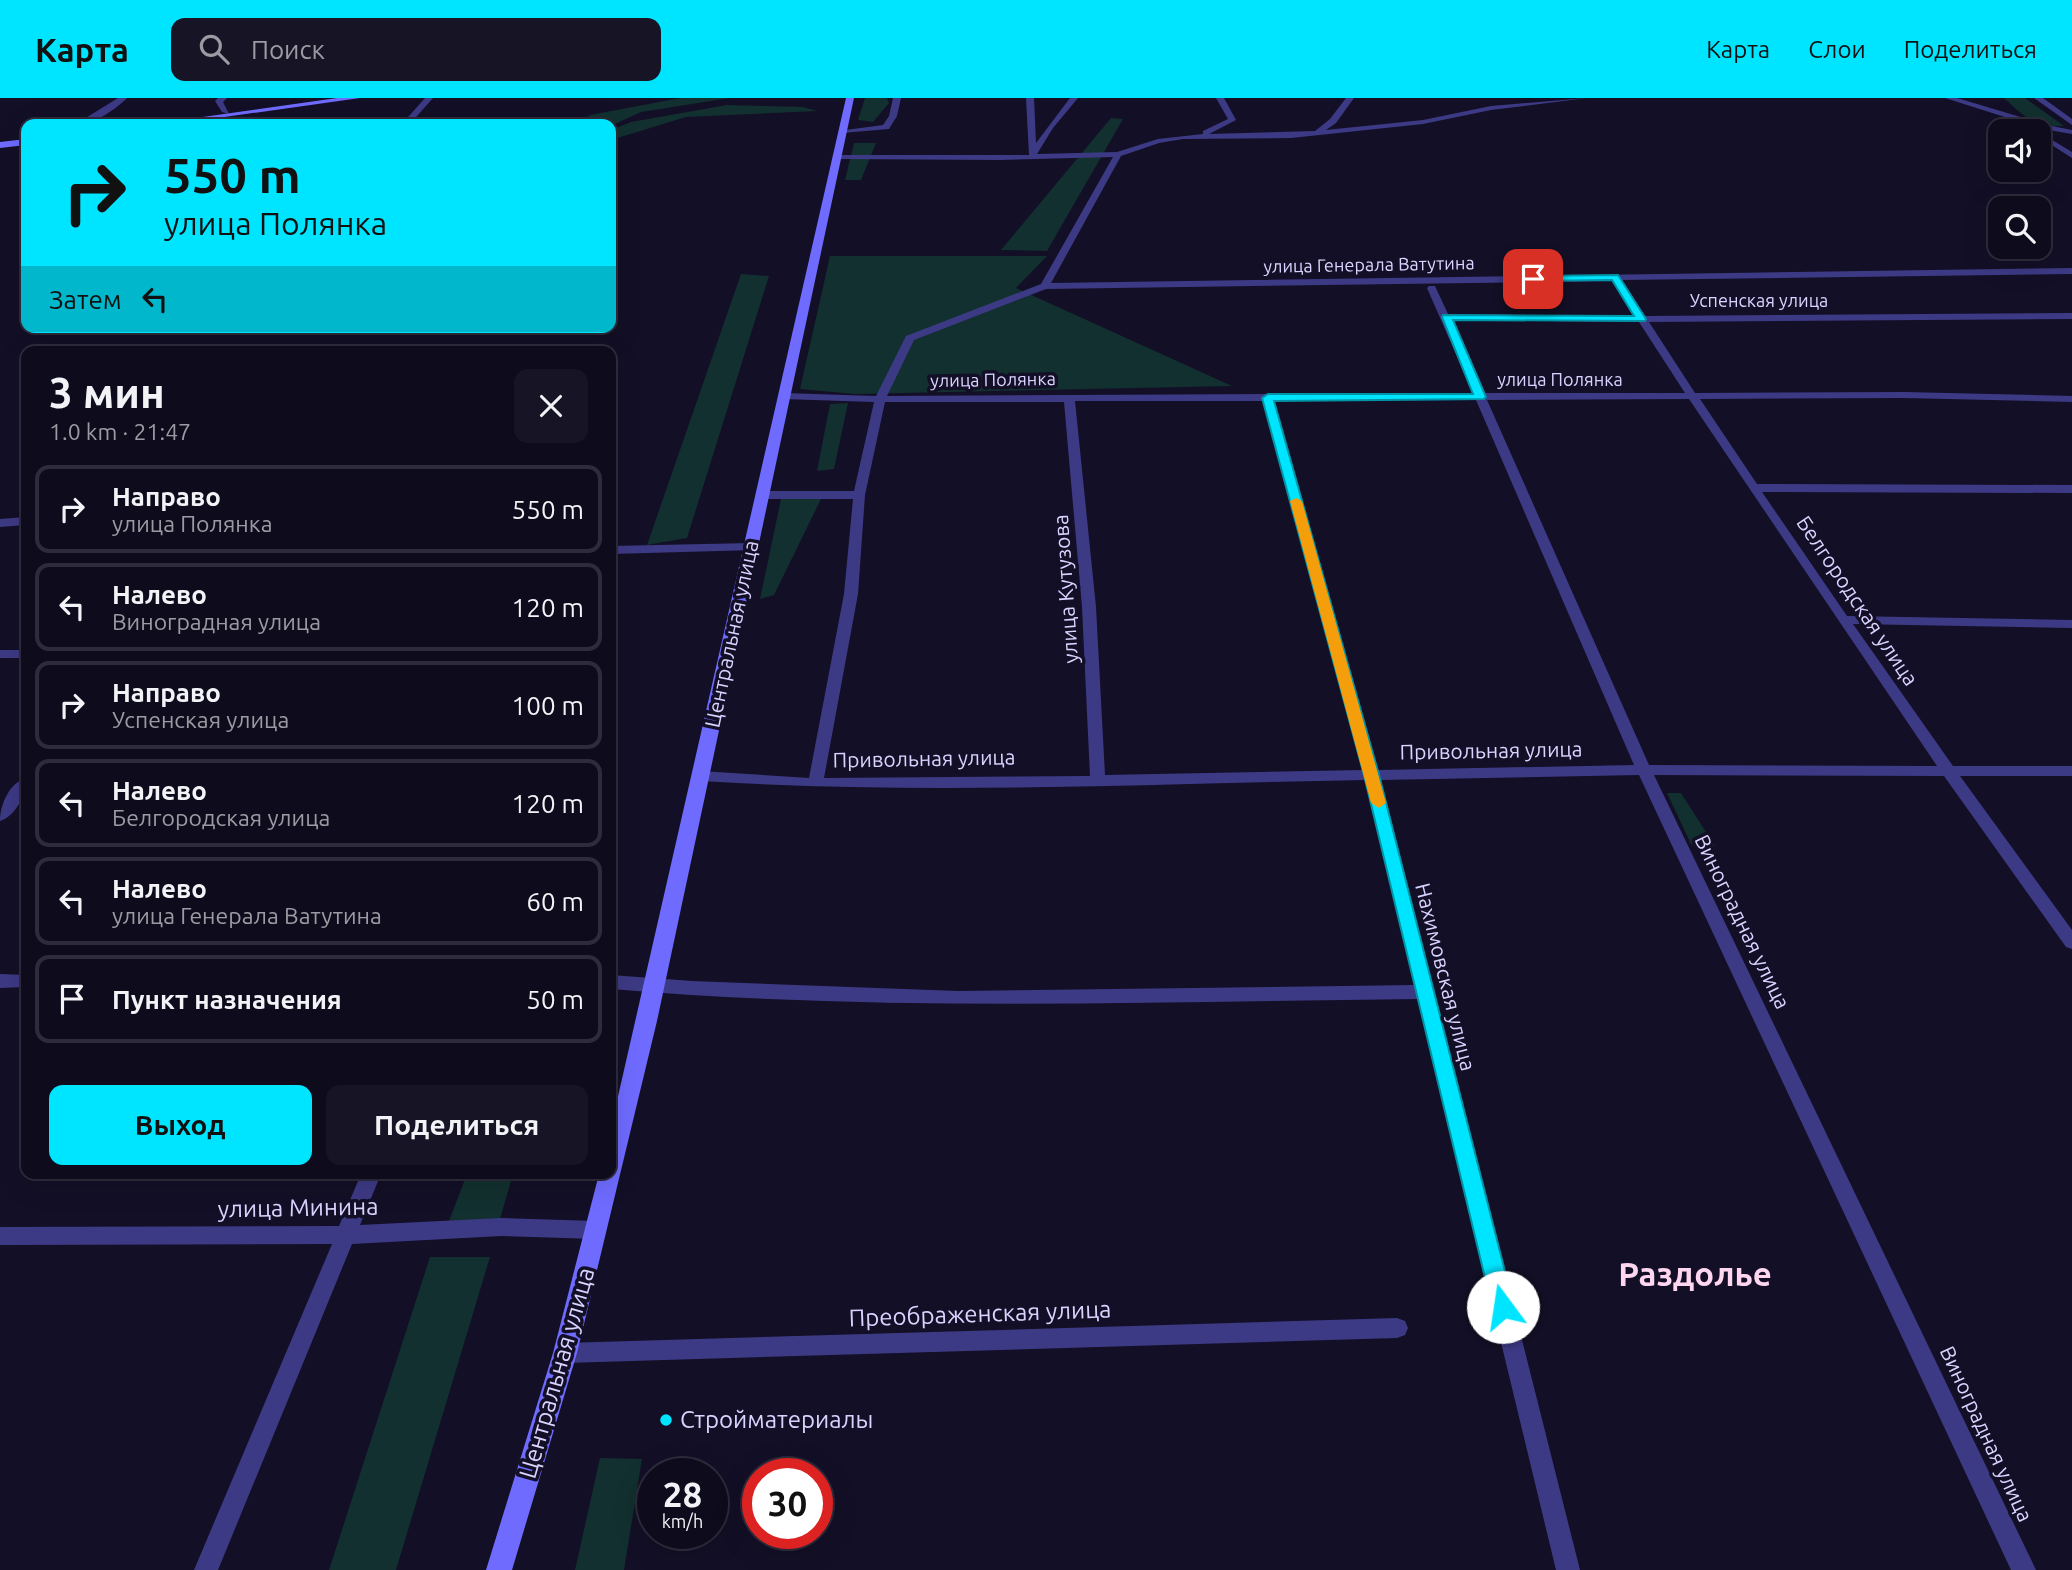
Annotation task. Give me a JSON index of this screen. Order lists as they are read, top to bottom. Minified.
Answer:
{"streets":{"main road":["Центральная улица"],"street":["улица Генерала Ватутина","Успенская улица","улица Полянка","улица Кутузова","Белгородская улица","Привольная улица","Виноградная улица","Нахимовская улица","улица Минина","Преображенская улица"]},"crossings":[["улица Генерала Ватутина","Белгородская улица"],["Успенская улица","Белгородская улица"],["Успенская улица","Виноградная улица"],["улица Полянка","улица Кутузова"],["улица Полянка","Белгородская улица"],["улица Полянка","Центральная улица"],["улица Полянка","Виноградная улица"],["улица Полянка","Нахимовская улица"],["улица Кутузова","Привольная улица"],["Белгородская улица","Привольная улица"],["Центральная улица","Привольная улица"],["Центральная улица","улица Минина"],["Центральная улица","Преображенская улица"],["Привольная улица","Виноградная улица"],["Привольная улица","Нахимовская улица"]],"districts":["Раздолье"],"places":["Стройматериалы"],"page":{"header":"Карта","search":"Поиск","nav":["Карта","Слои","Поделиться"],"turn":["550 m","улица Полянка"],"then":"Затем","heading":["3 мин","1.0 km · 21:47"],"list":[{"name":"Направо","note":"улица Полянка","value":"550 m"},{"name":"Налево","note":"Виноградная улица","value":"120 m"},{"name":"Направо","note":"Успенская улица","value":"100 m"},{"name":"Налево","note":"Белгородская улица","value":"120 m"},{"name":"Налево","note":"улица Генерала Ватутина","value":"60 m"},{"name":"Пункт назначения","value":"50 m"}],"buttons":["Выход","Поделиться"],"speed":"28 km/h","limit":"30"}}
